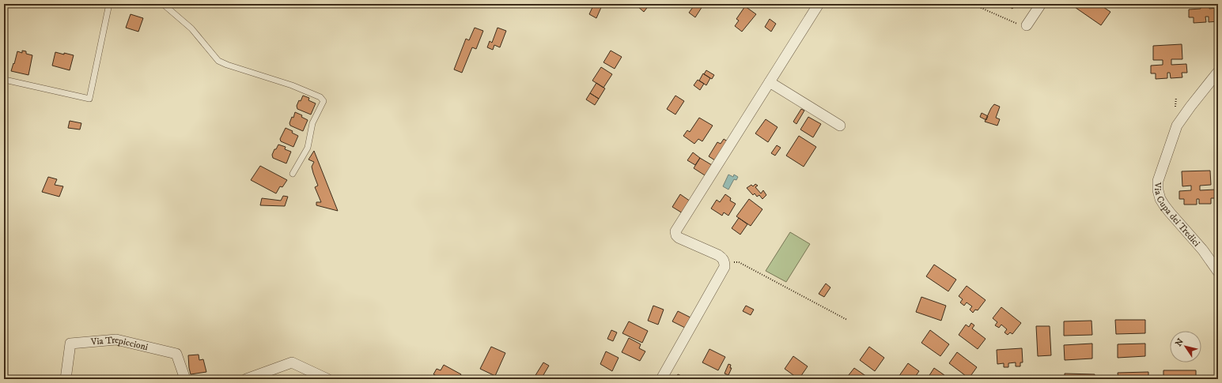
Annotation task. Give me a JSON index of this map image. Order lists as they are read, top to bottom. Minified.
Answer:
{"streets":{"street":["Via Cupa dei Tredici","Via Trepiccioni"]},"north":"top left"}
